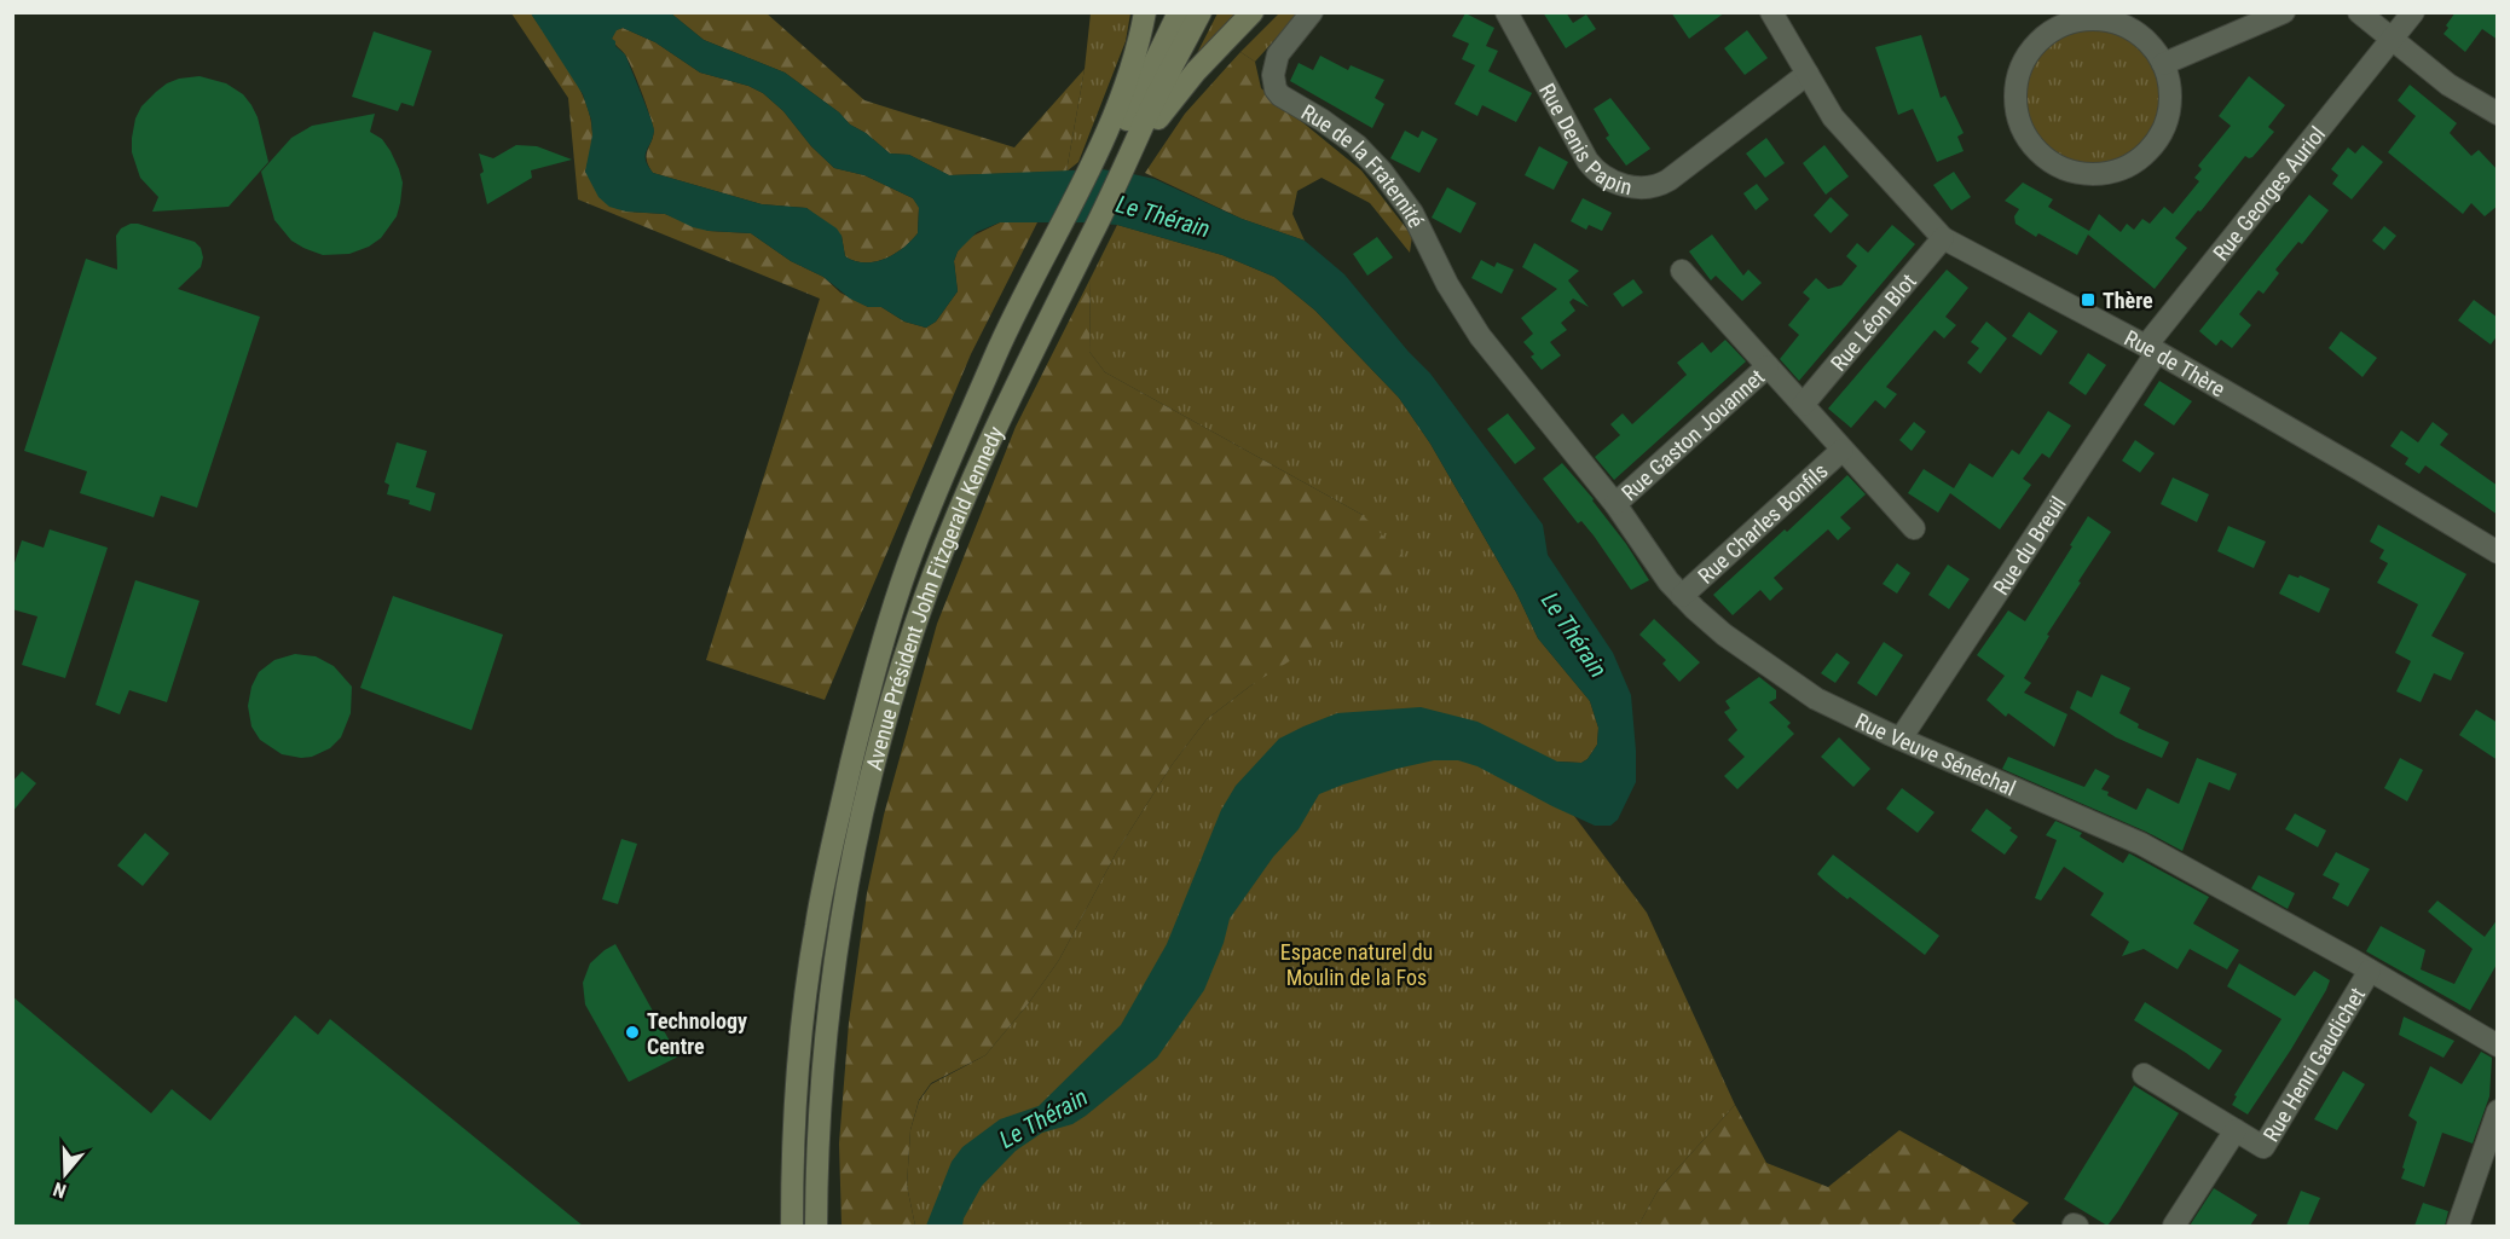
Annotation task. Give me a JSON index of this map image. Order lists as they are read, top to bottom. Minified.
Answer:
{"streets":{"main road":["Avenue Président John Fitzgerald Kennedy"],"street":["Rue Denis Papin","Rue de la Fraternité","Rue Georges Auriol","Rue Léon Blot","Rue de Thère","Rue Gaston Jouannet","Rue Charles Bonfils","Rue du Breuil","Rue Veuve Sénéchal","Rue Henri Gaudichet"]},"crossings":[["Rue Denis Papin","Rue de Thère"],["Rue de la Fraternité","Rue Veuve Sénéchal"],["Rue Georges Auriol","Rue de Thère"],["Rue Georges Auriol","Rue du Breuil"],["Rue Léon Blot","Rue de Thère"],["Rue Léon Blot","Rue Gaston Jouannet"],["Rue Léon Blot","Rue Charles Bonfils"],["Rue de Thère","Rue du Breuil"],["Rue Gaston Jouannet","Rue Charles Bonfils"],["Rue Gaston Jouannet","Rue Veuve Sénéchal"],["Rue Charles Bonfils","Rue Veuve Sénéchal"],["Rue du Breuil","Rue Veuve Sénéchal"],["Rue Veuve Sénéchal","Rue Henri Gaudichet"]],"water":["Le Thérain"],"parks":["Espace naturel du Moulin de la Fos"],"places":{"transit":["Thère"],"other":["Technology Centre"]},"north":"bottom"}
